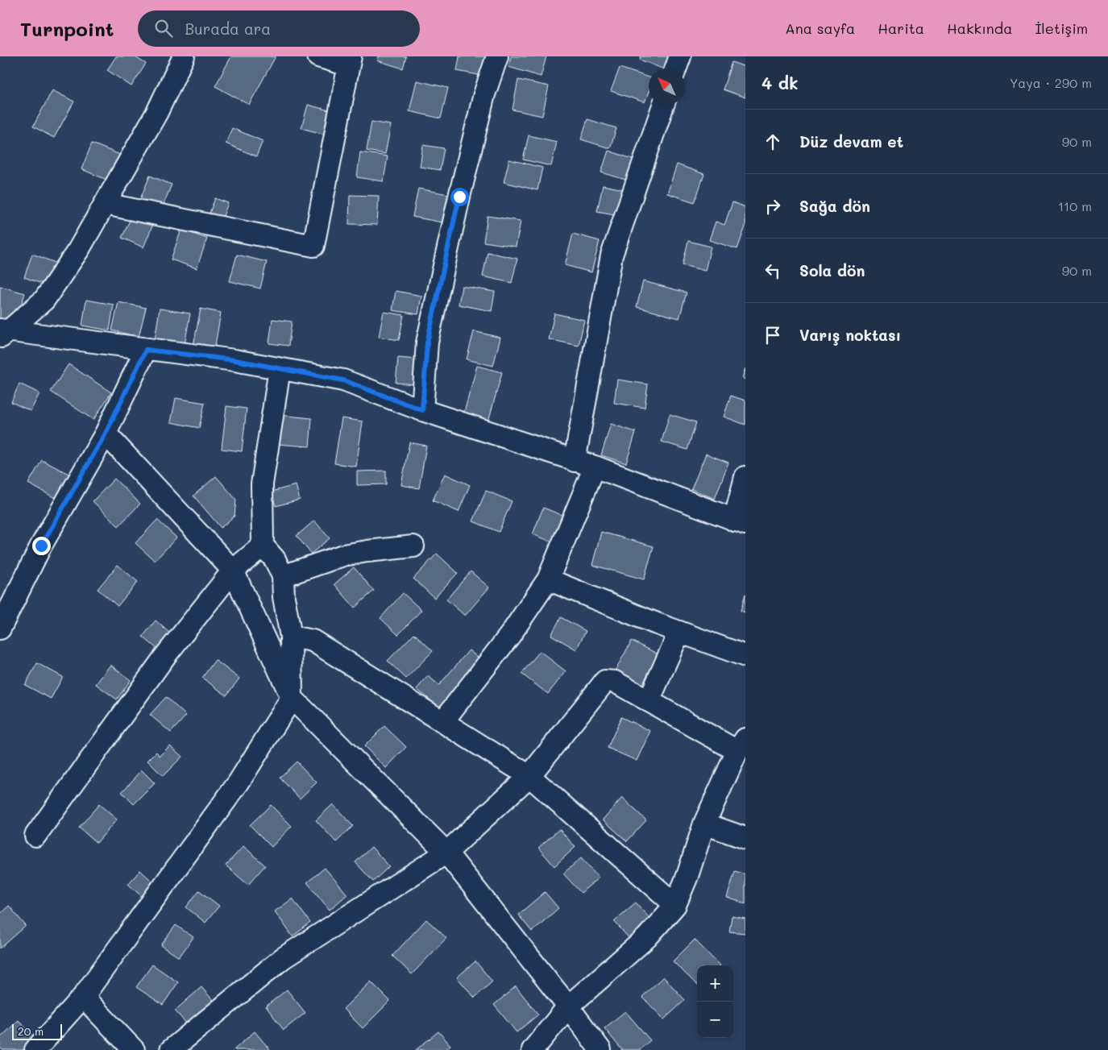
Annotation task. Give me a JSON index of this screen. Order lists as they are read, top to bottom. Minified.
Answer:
{"scale_bar":"20 m","north":"top left","page":{"header":"Turnpoint","search":"Burada ara","nav":["Ana sayfa","Harita","Hakkında","İletişim"],"heading":["4 dk","Yaya · 290 m"],"list":[["Düz devam et","90 m"],["Sağa dön","110 m"],["Sola dön","90 m"],"Varış noktası"],"map_buttons":["+","−"],"scale":"20 m"}}
